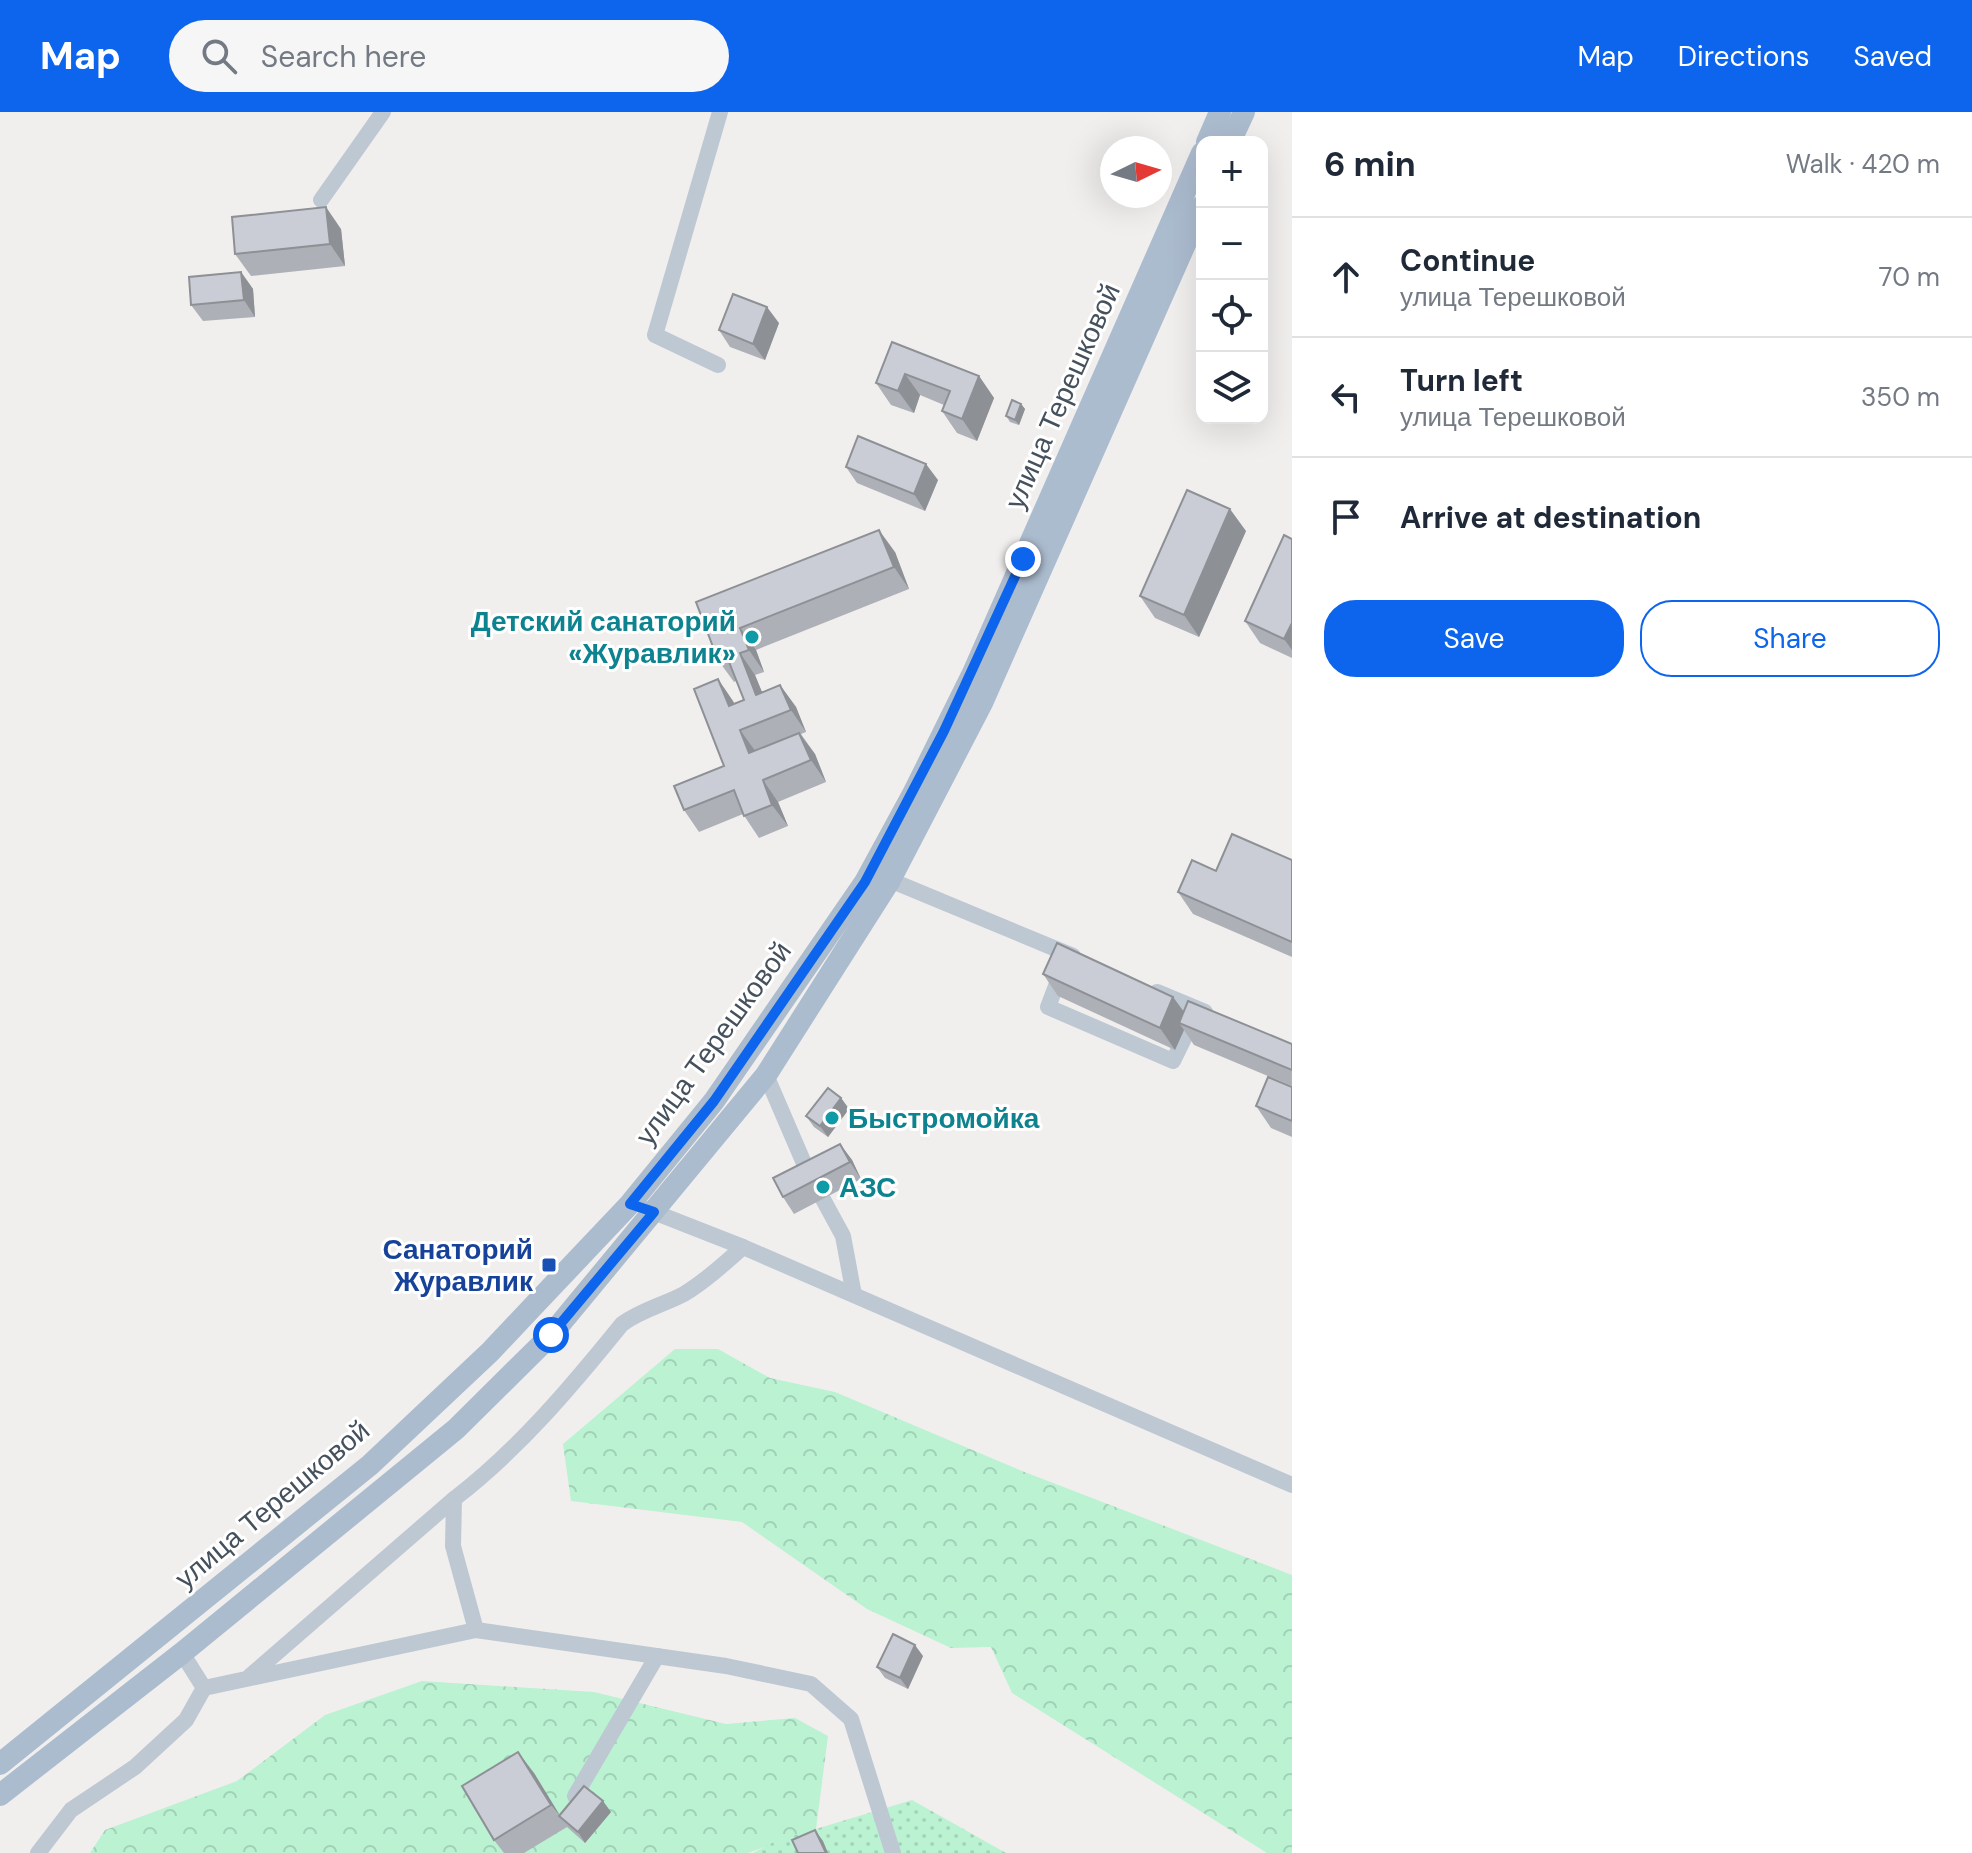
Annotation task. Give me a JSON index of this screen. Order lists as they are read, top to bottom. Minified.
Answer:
{"streets":{"main road":["улица Терешковой"]},"places":{"other":["Детский санаторий «Журавлик»","Быстромойка","АЗС"],"transit":["Санаторий Журавлик"]},"north":"right","page":{"header":"Map","search":"Search here","nav":["Map","Directions","Saved"],"heading":["6 min","Walk · 420 m"],"map_buttons":["+","−"],"list":[["Continue","улица Терешковой","70 m"],["Turn left","улица Терешковой","350 m"],"Arrive at destination"],"buttons":["Save","Share"]}}
